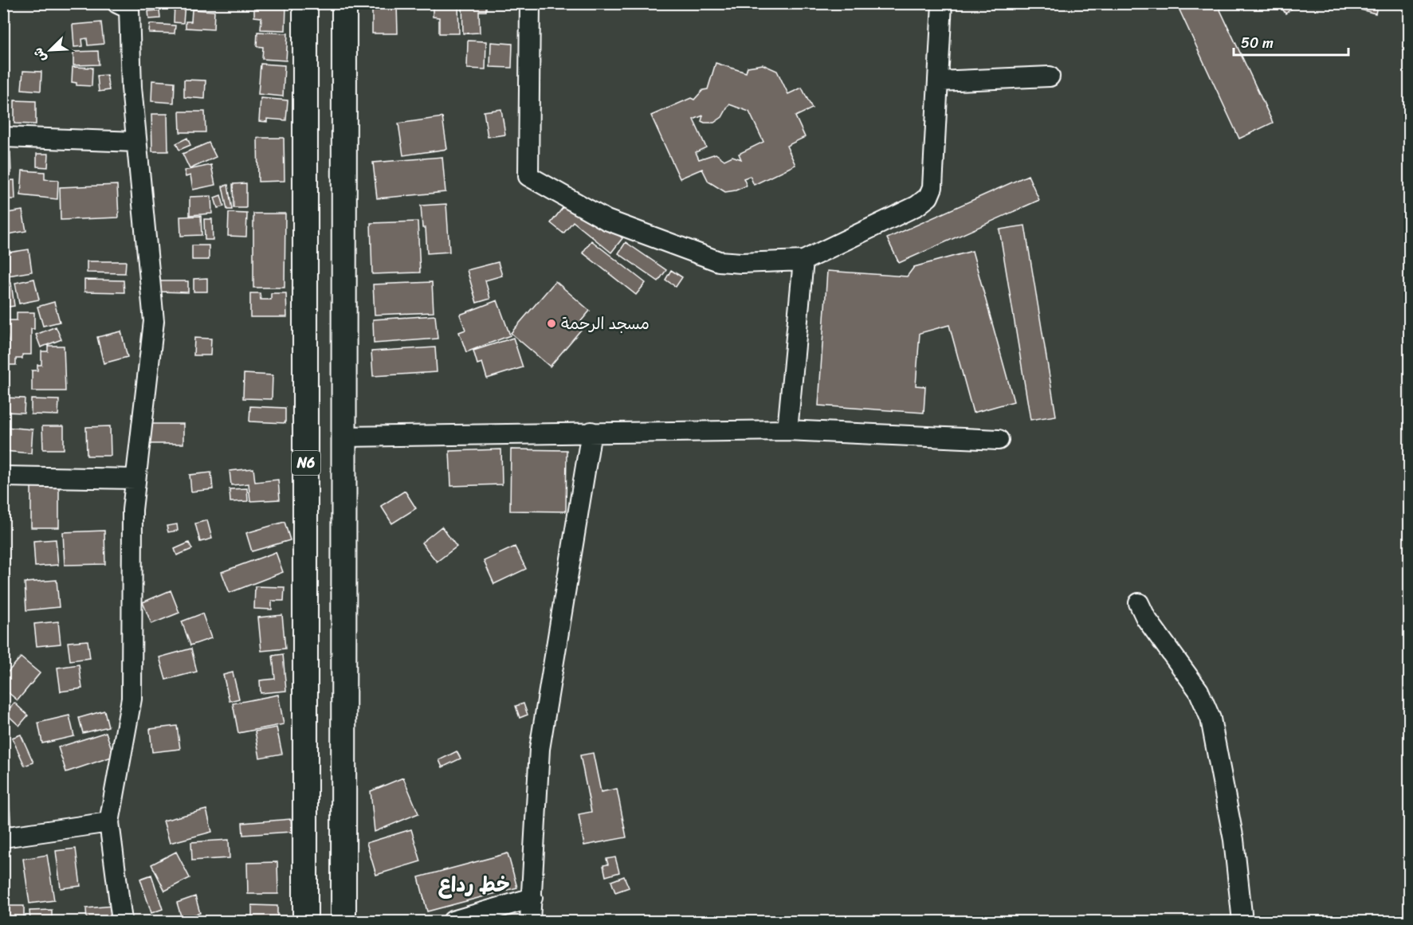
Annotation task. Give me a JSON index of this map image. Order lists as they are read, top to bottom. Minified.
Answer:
{"streets":{"main road":["N6"]},"districts":["خط رداع"],"places":["مسجد الرحمة"],"scale_bar":"50 m","north":"bottom left"}
